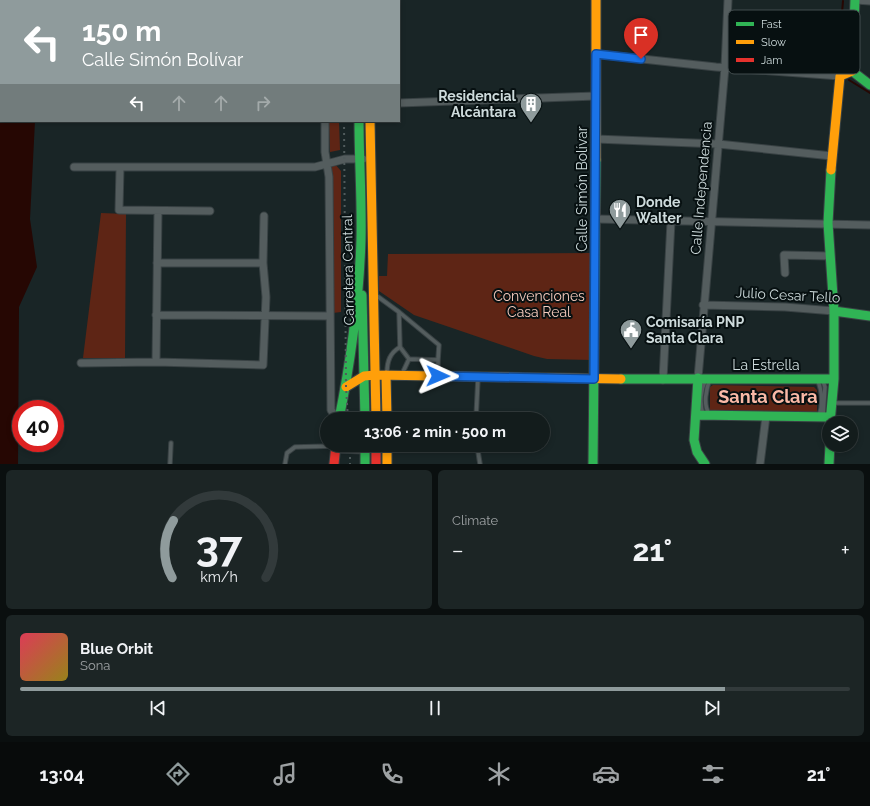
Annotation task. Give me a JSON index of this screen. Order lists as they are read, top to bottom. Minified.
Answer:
{"streets":{"main road":["Calle Simón Bolívar","Carretera Central","Julio Cesar Tello","La Estrella"],"street":["Calle Independencia"]},"crossings":[["Calle Independencia","Julio Cesar Tello"],["Calle Independencia","La Estrella"],["Calle Simón Bolívar","La Estrella"],["Carretera Central","La Estrella"]],"districts":["Santa Clara"],"parks":["Convenciones Casa Real"],"places":{"building":["Residencial Alcántara"],"restaurant":["Donde Walter"],"public building":["Comisaría PNP Santa Clara"]},"legend":["Fast","Slow","Jam"],"page":{"turn":["150 m","Calle Simón Bolívar"],"limit":"40","trip":"13:06 · 2 min · 500 m","tile":"Climate","heat":["−","21°","+"],"song":["Blue Orbit","Sona"],"tabs":["13:04","21°"],"gauge":["37","km/h"]}}
